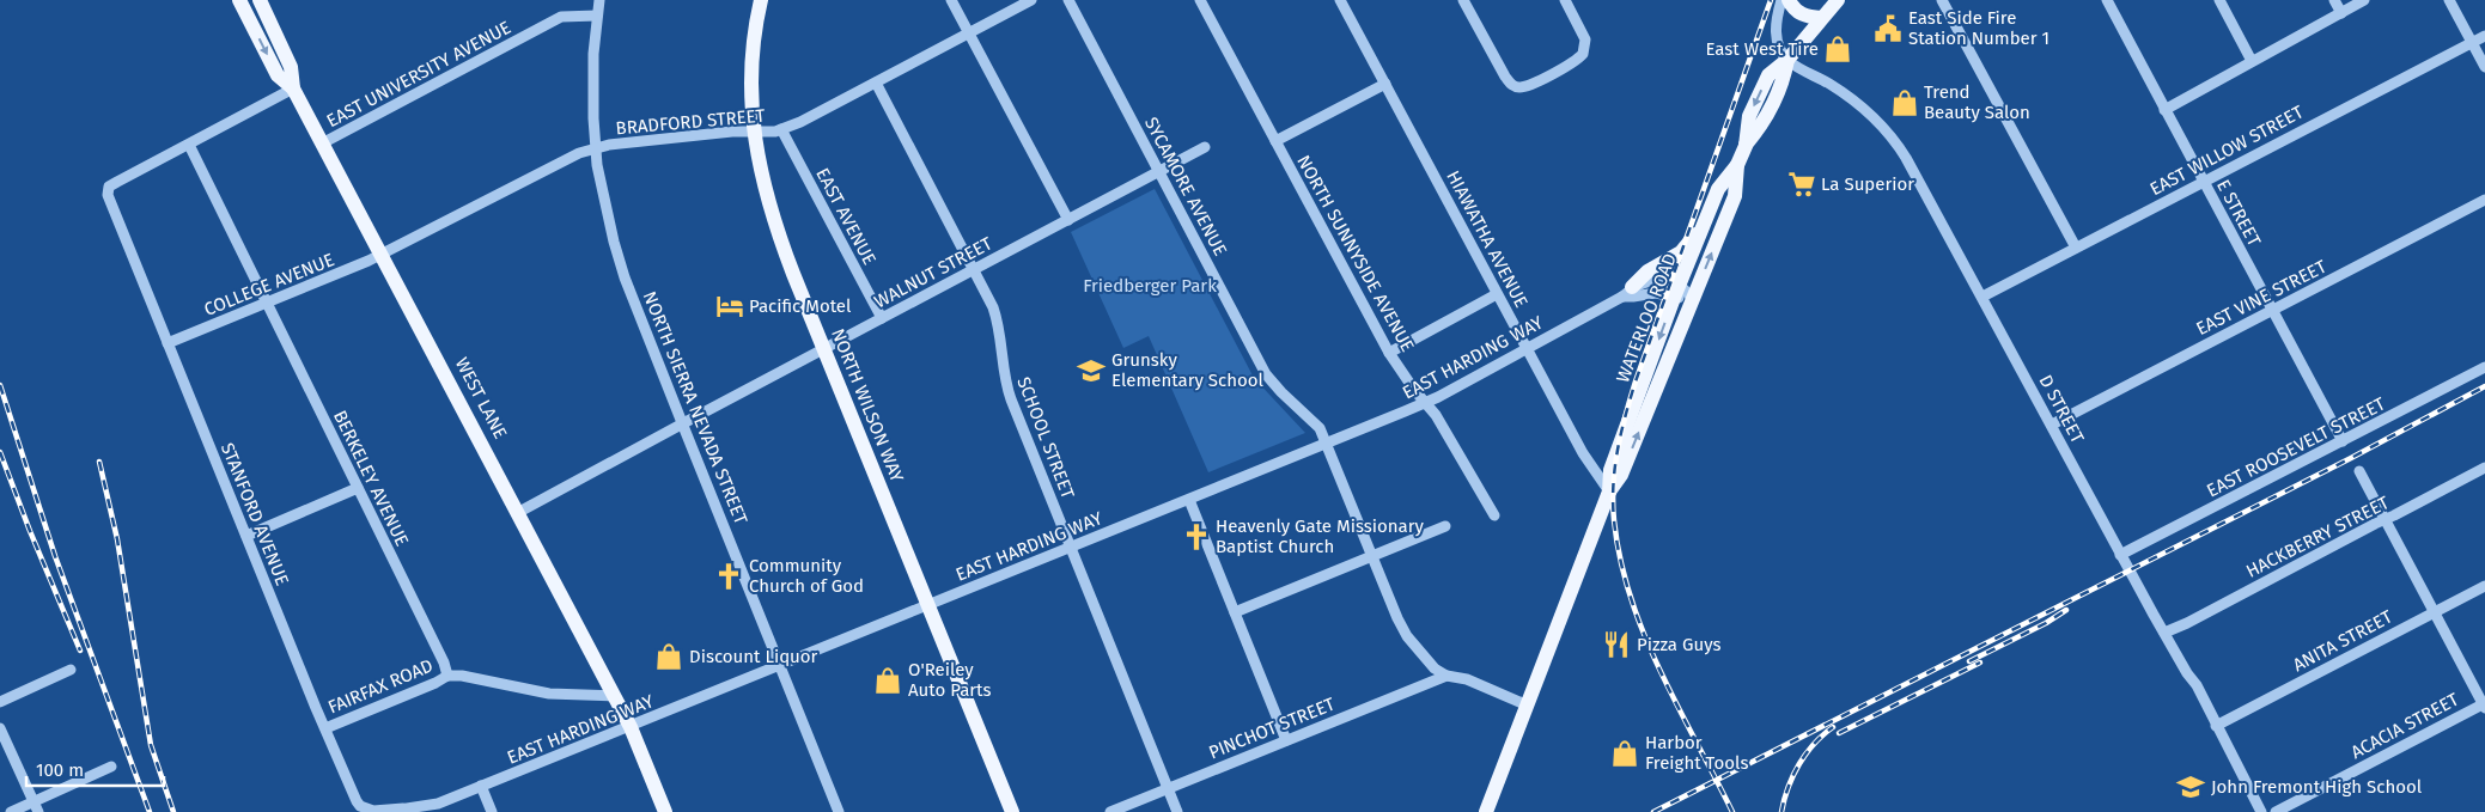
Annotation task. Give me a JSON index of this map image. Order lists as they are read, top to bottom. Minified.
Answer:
{"streets":{"main road":["WATERLOO ROAD","WEST LANE","NORTH WILSON WAY"],"street":["EAST UNIVERSITY AVENUE","BRADFORD STREET","EAST WILLOW STREET","SYCAMORE AVENUE","E STREET","EAST AVENUE","HIAWATHA AVENUE","NORTH SUNNYSIDE AVENUE","WALNUT STREET","COLLEGE AVENUE","EAST VINE STREET","EAST HARDING WAY","NORTH SIERRA NEVADA STREET","D STREET","SCHOOL STREET","EAST ROOSEVELT STREET","BERKELEY AVENUE","STANFORD AVENUE","HACKBERRY STREET","ANITA STREET","FAIRFAX ROAD","ACACIA STREET","PINCHOT STREET"]},"crossings":[["EAST UNIVERSITY AVENUE","WEST LANE"],["EAST UNIVERSITY AVENUE","NORTH SIERRA NEVADA STREET"],["BRADFORD STREET","EAST AVENUE"],["BRADFORD STREET","COLLEGE AVENUE"],["BRADFORD STREET","WEST LANE"],["BRADFORD STREET","NORTH WILSON WAY"],["BRADFORD STREET","NORTH SIERRA NEVADA STREET"],["BRADFORD STREET","SCHOOL STREET"],["EAST WILLOW STREET","E STREET"],["EAST WILLOW STREET","D STREET"],["SYCAMORE AVENUE","WALNUT STREET"],["SYCAMORE AVENUE","WATERLOO ROAD"],["SYCAMORE AVENUE","EAST HARDING WAY"],["SYCAMORE AVENUE","PINCHOT STREET"],["E STREET","EAST VINE STREET"],["E STREET","EAST ROOSEVELT STREET"],["EAST AVENUE","WALNUT STREET"],["HIAWATHA AVENUE","WATERLOO ROAD"],["HIAWATHA AVENUE","EAST HARDING WAY"],["NORTH SUNNYSIDE AVENUE","EAST HARDING WAY"],["WALNUT STREET","WEST LANE"],["WALNUT STREET","NORTH WILSON WAY"],["WALNUT STREET","NORTH SIERRA NEVADA STREET"],["WALNUT STREET","SCHOOL STREET"],["COLLEGE AVENUE","WEST LANE"],["COLLEGE AVENUE","BERKELEY AVENUE"],["COLLEGE AVENUE","STANFORD AVENUE"],["EAST VINE STREET","D STREET"],["WATERLOO ROAD","EAST HARDING WAY"],["WATERLOO ROAD","D STREET"],["EAST HARDING WAY","WEST LANE"],["EAST HARDING WAY","NORTH WILSON WAY"],["EAST HARDING WAY","NORTH SIERRA NEVADA STREET"],["EAST HARDING WAY","SCHOOL STREET"],["EAST HARDING WAY","STANFORD AVENUE"],["D STREET","EAST ROOSEVELT STREET"],["D STREET","HACKBERRY STREET"],["D STREET","ANITA STREET"],["SCHOOL STREET","PINCHOT STREET"],["BERKELEY AVENUE","STANFORD AVENUE"],["BERKELEY AVENUE","FAIRFAX ROAD"],["STANFORD AVENUE","FAIRFAX ROAD"]],"parks":["Friedberger Park"],"places":{"public building":["East Side Fire Station Number 1"],"shop":["East West Tire","Trend Beauty Salon","Discount Liquor","O'Reiley Auto Parts","Harbor Freight Tools"],"supermarket":["La Superior"],"hotel":["Pacific Motel"],"school or university":["Grunsky Elementary School","John Fremont High School"],"church":["Heavenly Gate Missionary Baptist Church","Community Church of God"],"restaurant":["Pizza Guys"]},"scale_bar":"100 m"}
